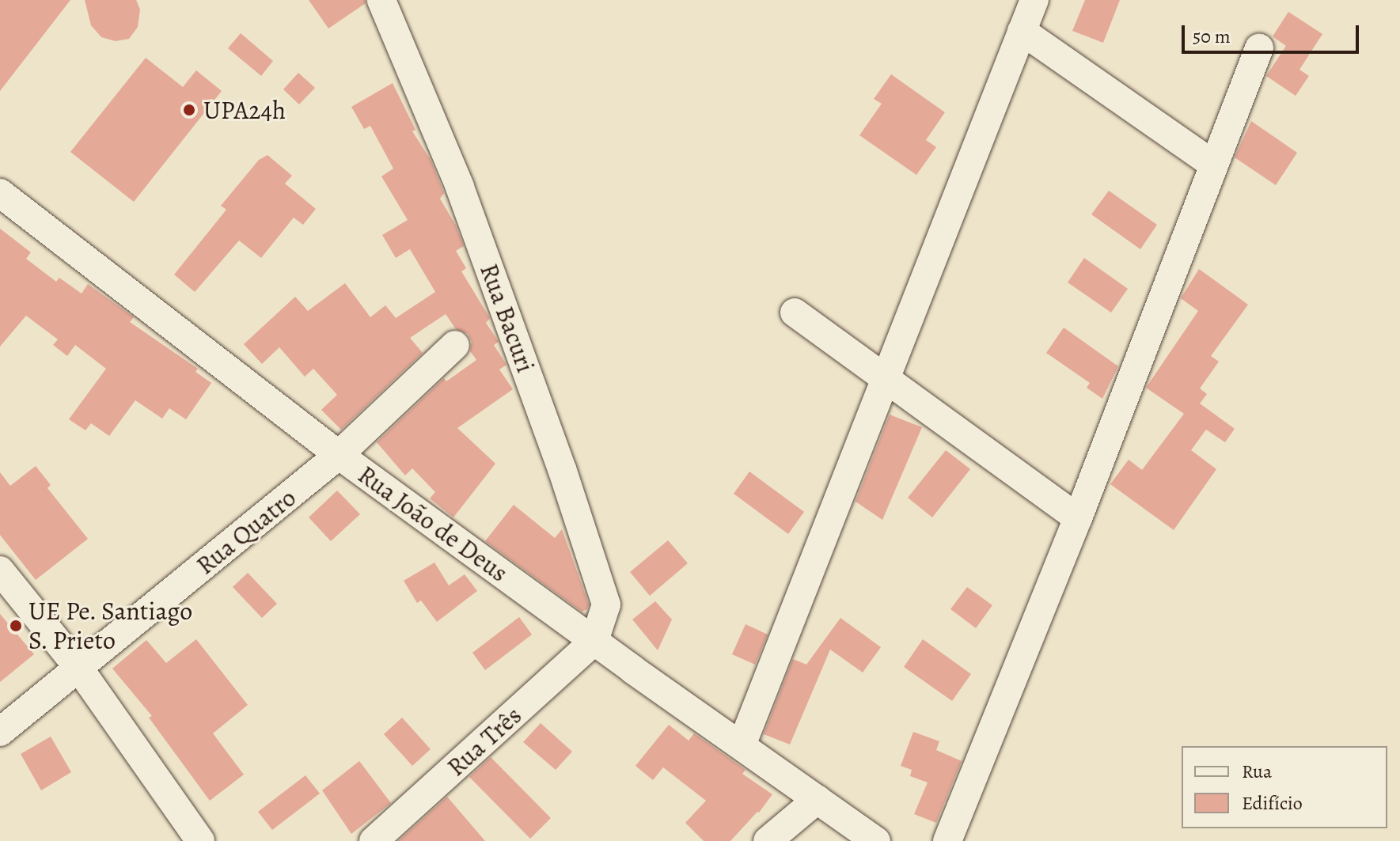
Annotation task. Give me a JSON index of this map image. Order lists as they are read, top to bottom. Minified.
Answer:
{"streets":{"street":["Rua Bacuri","Rua João de Deus","Rua Quatro","Rua Três"]},"crossings":[["Rua Bacuri","Rua João de Deus"],["Rua Bacuri","Rua Três"],["Rua João de Deus","Rua Quatro"],["Rua João de Deus","Rua Três"]],"places":["UPA24h","UE Pe. Santiago S. Prieto"],"legend":["Rua","Edifício"],"scale_bar":"50 m"}
